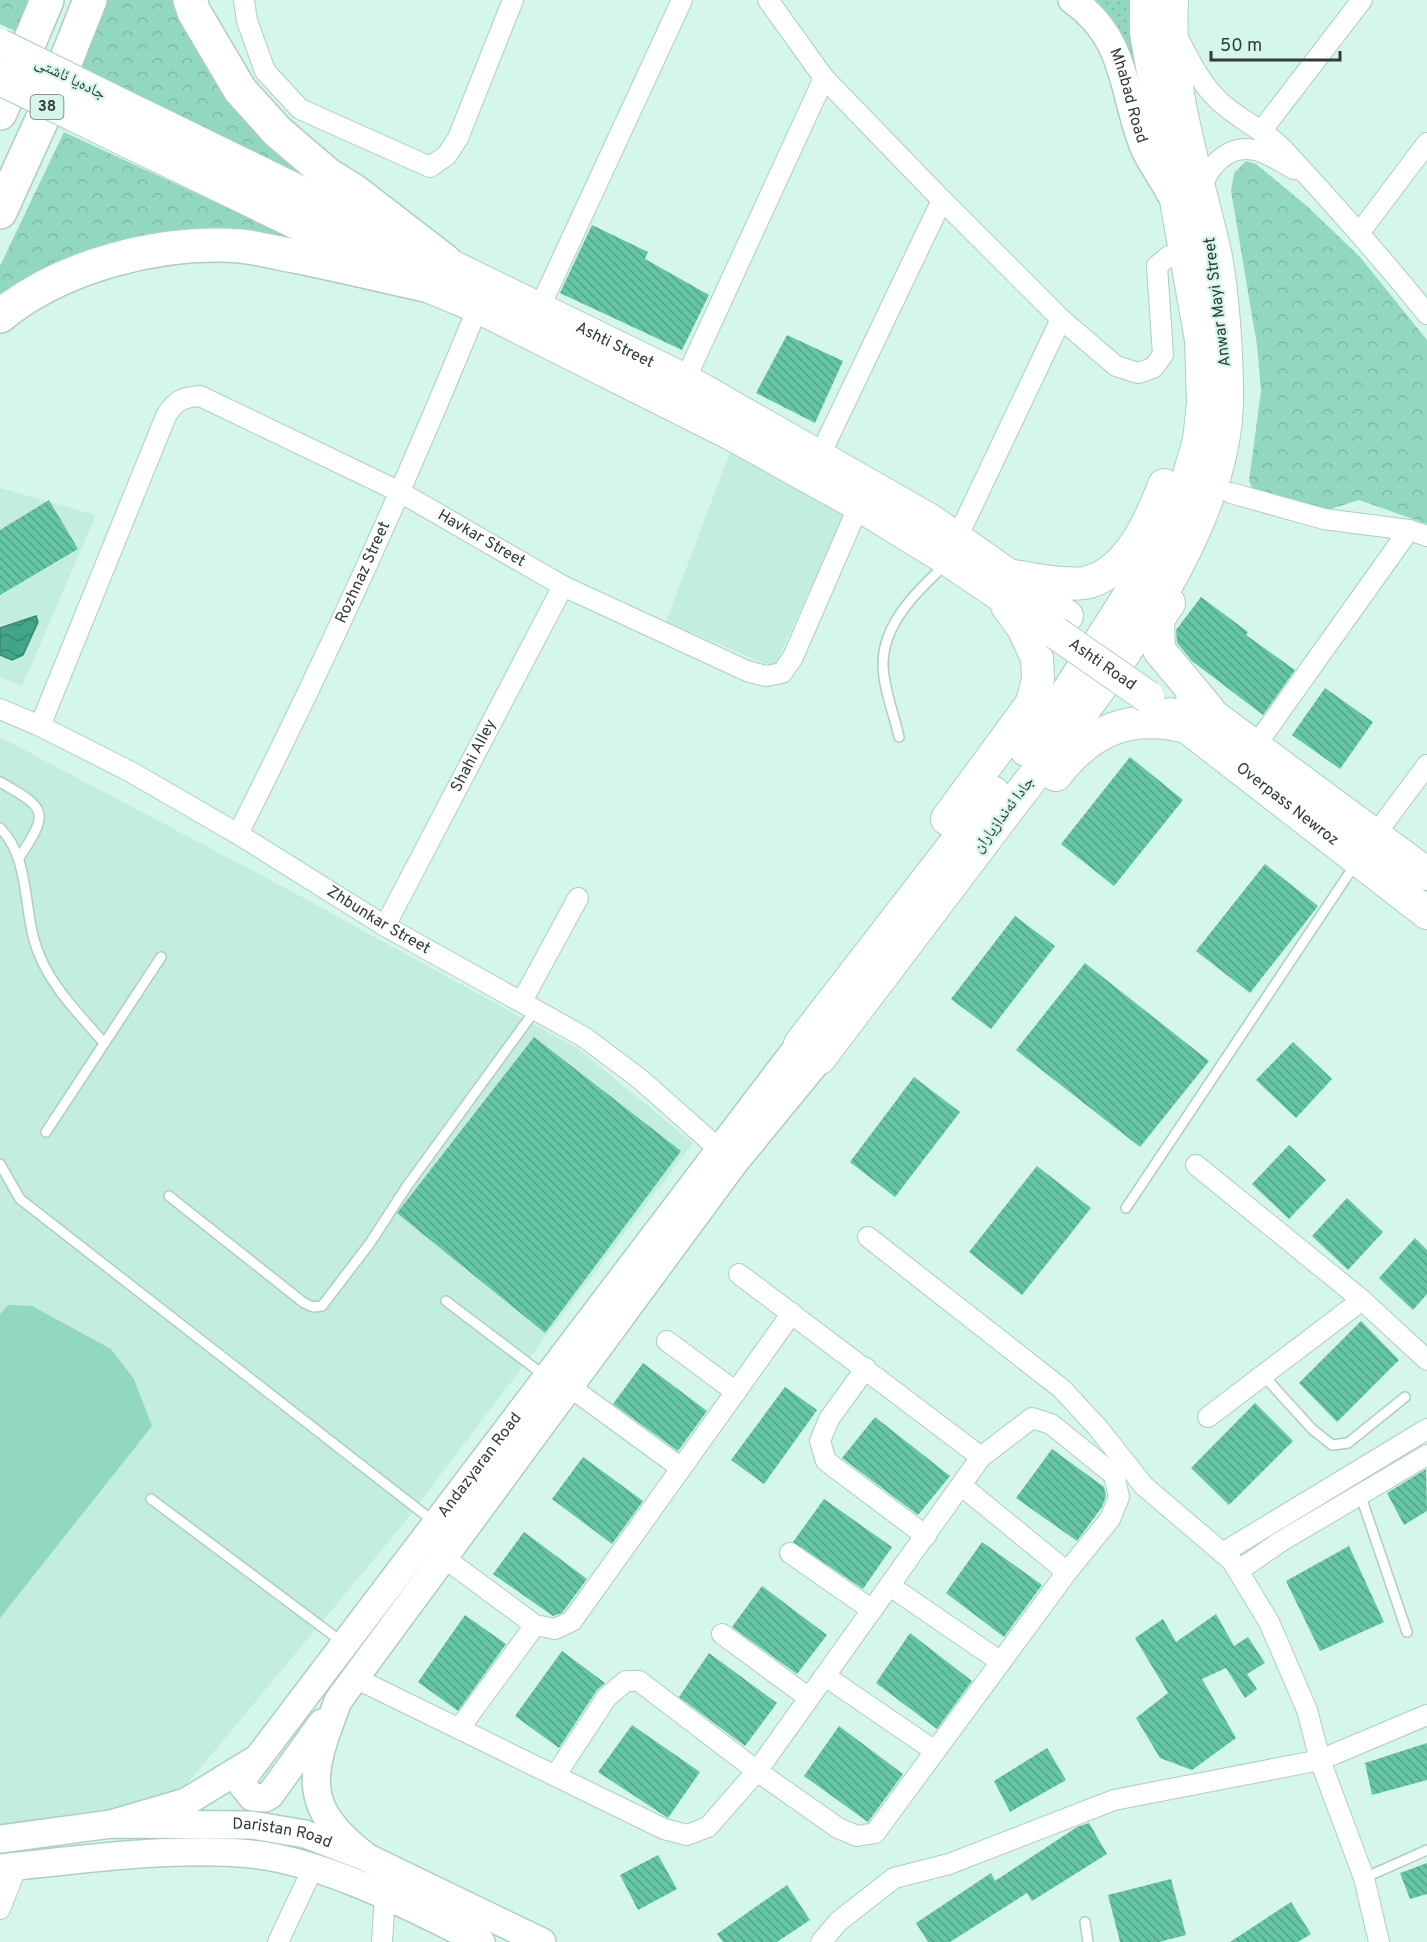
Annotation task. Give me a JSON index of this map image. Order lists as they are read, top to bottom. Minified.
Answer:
{"streets":{"highway":["38"],"main road":["جادەیا ئاشتی","Mhabad Road","Anwar Mayi Street","Ashti Street","Ashti Road","Overpass Newroz","جادا ئەندازیاران","Andazyaran Road","Daristan Road"],"street":["Havkar Street","Rozhnaz Street","Shahi Alley","Zhbunkar Street"]},"crossings":[["جادەیا ئاشتی","Ashti Street"],["Mhabad Road","Anwar Mayi Street"],["Anwar Mayi Street","جادا ئەندازیاران"],["Ashti Street","Havkar Street"],["Ashti Street","Rozhnaz Street"],["Ashti Street","Ashti Road"],["Havkar Street","Rozhnaz Street"],["Havkar Street","Shahi Alley"],["Havkar Street","Zhbunkar Street"],["Rozhnaz Street","Zhbunkar Street"],["Ashti Road","Overpass Newroz"],["Shahi Alley","Zhbunkar Street"],["جادا ئەندازیاران","Andazyaran Road"],["Zhbunkar Street","Andazyaran Road"],["Andazyaran Road","Daristan Road"]],"scale_bar":"50 m"}
